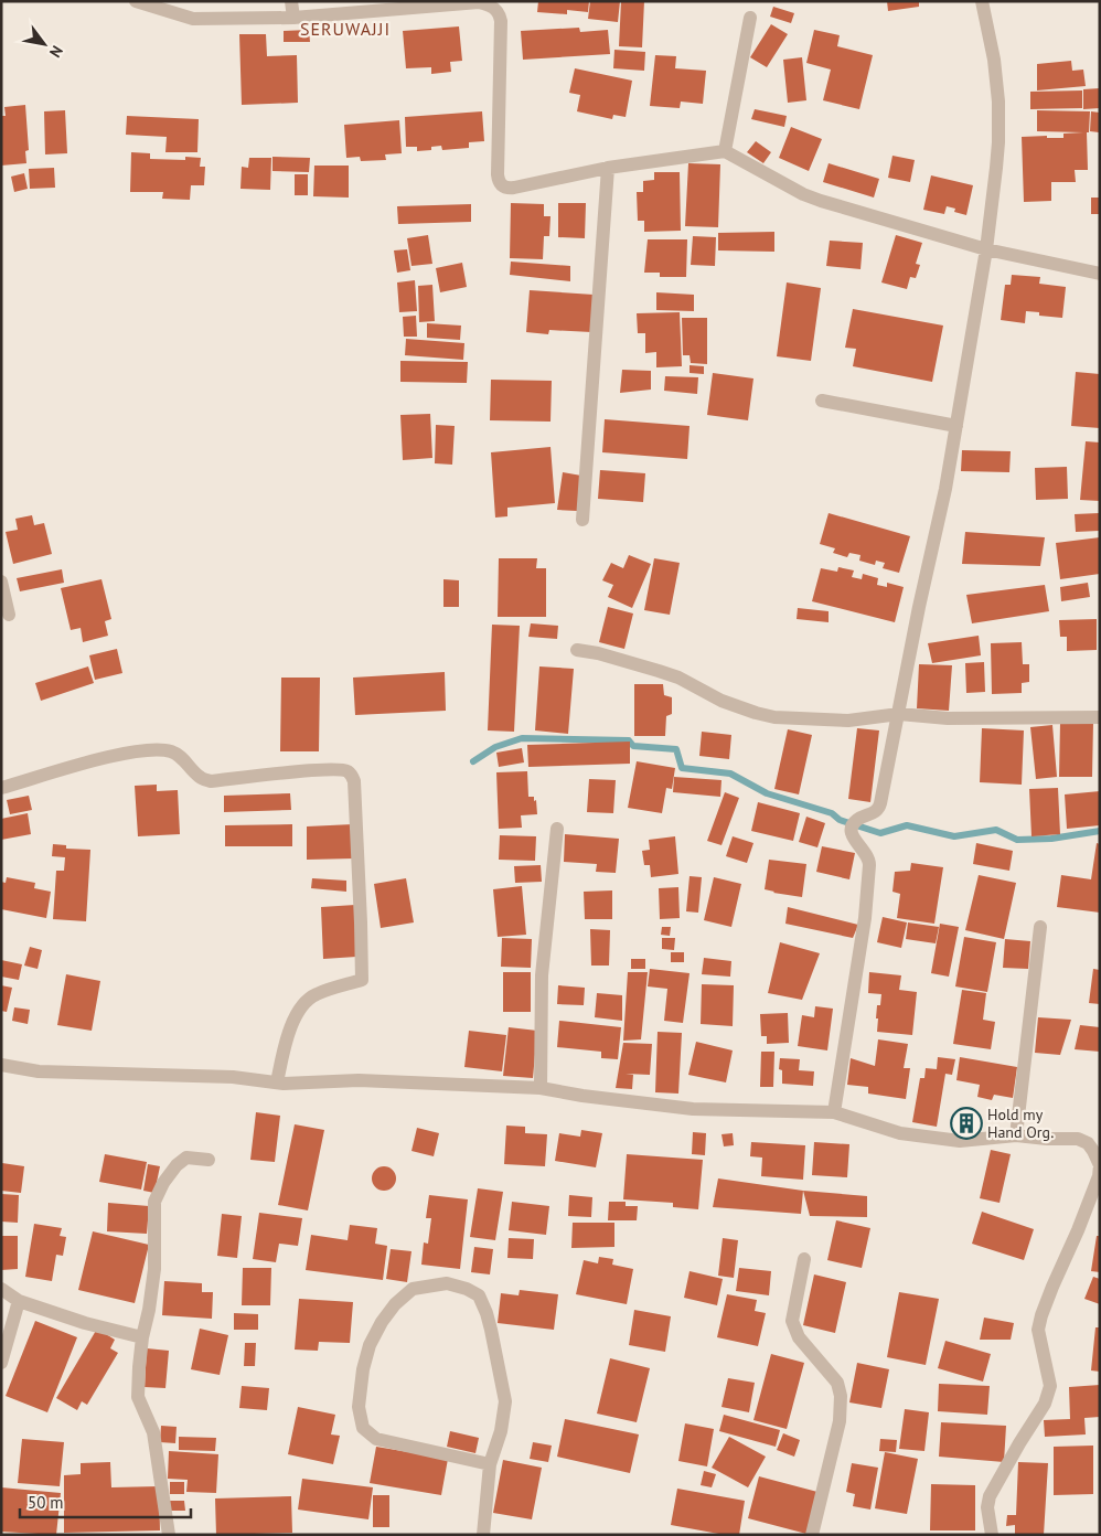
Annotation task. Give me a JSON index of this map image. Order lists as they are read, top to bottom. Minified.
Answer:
{"districts":["SERUWAJJI"],"places":{"building":["Hold my Hand Org."]},"scale_bar":"50 m","north":"bottom right"}
